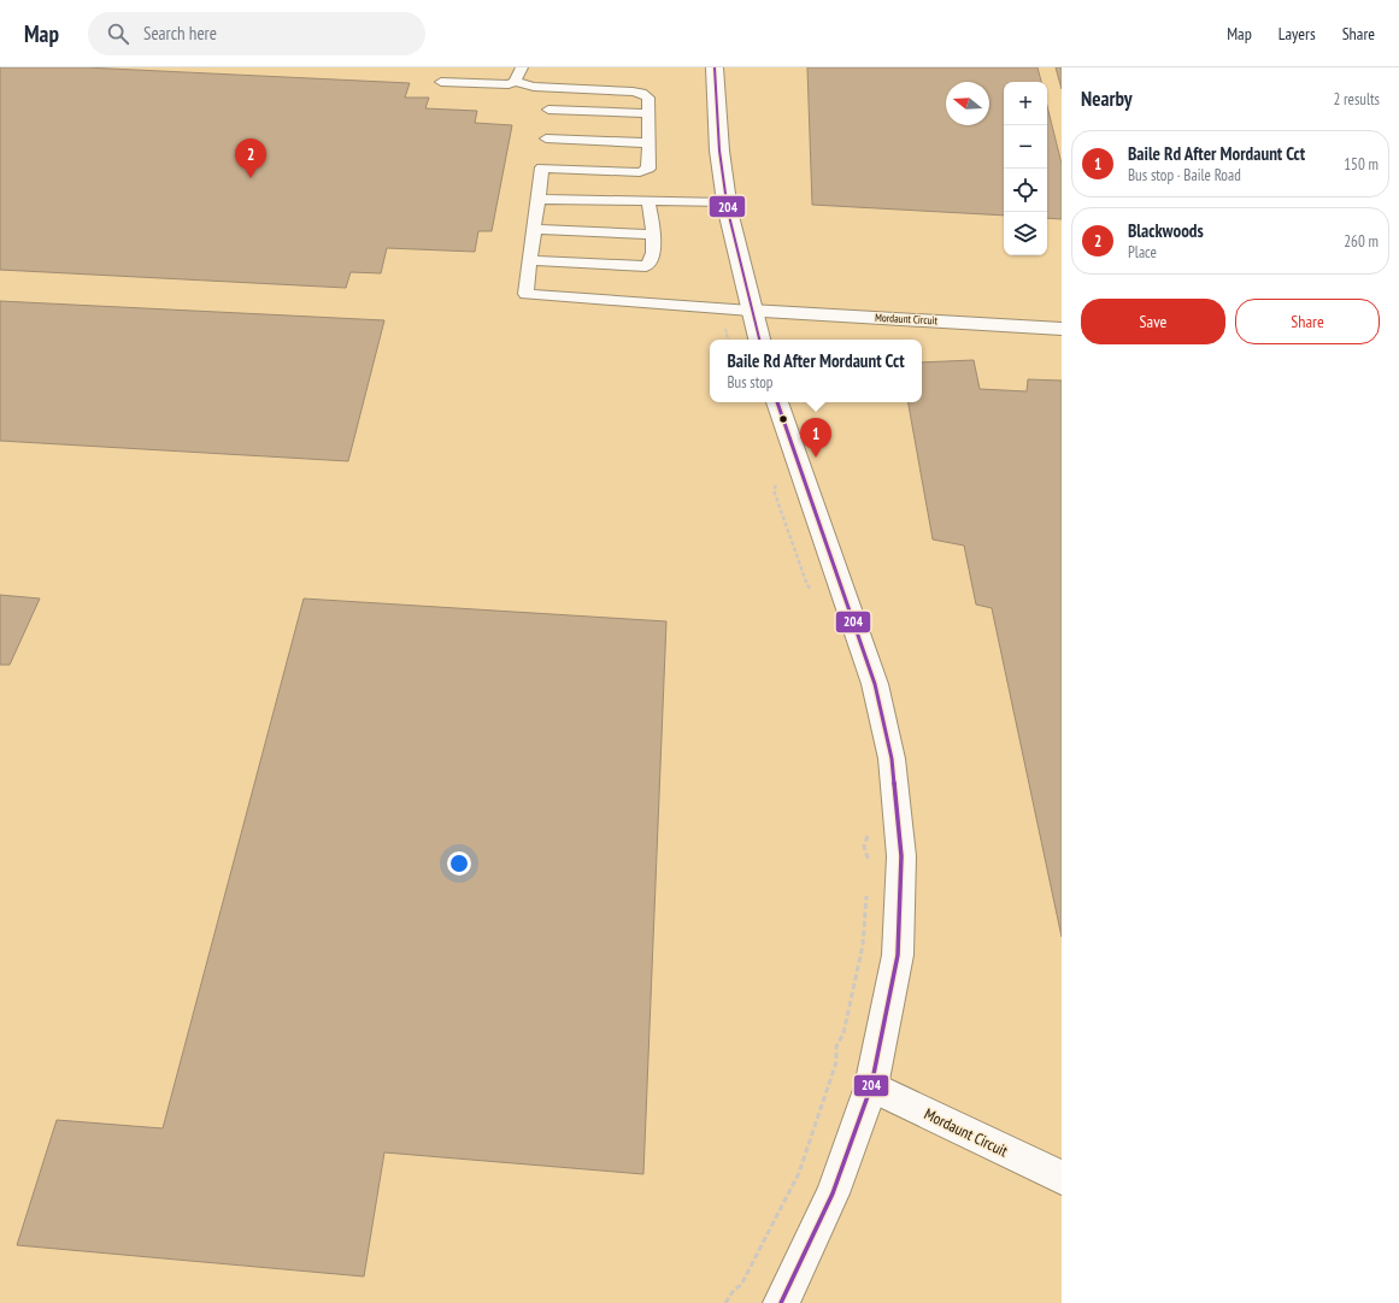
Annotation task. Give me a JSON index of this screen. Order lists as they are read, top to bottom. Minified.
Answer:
{"streets":{"street":["Mordaunt Circuit"]},"lines":["transit line 204"],"north":"left","page":{"header":"Map","search":"Search here","nav":["Map","Layers","Share"],"heading":["Nearby","2 results"],"map_buttons":["+","−"],"list":[{"mark":"1","name":"Baile Rd After Mordaunt Cct","note":"Bus stop · Baile Road","value":"150 m"},{"mark":"2","name":"Blackwoods","note":"Place","value":"260 m"}],"pins":["2","1"],"buttons":["Save","Share"],"popup":["Baile Rd After Mordaunt Cct","Bus stop"]}}
